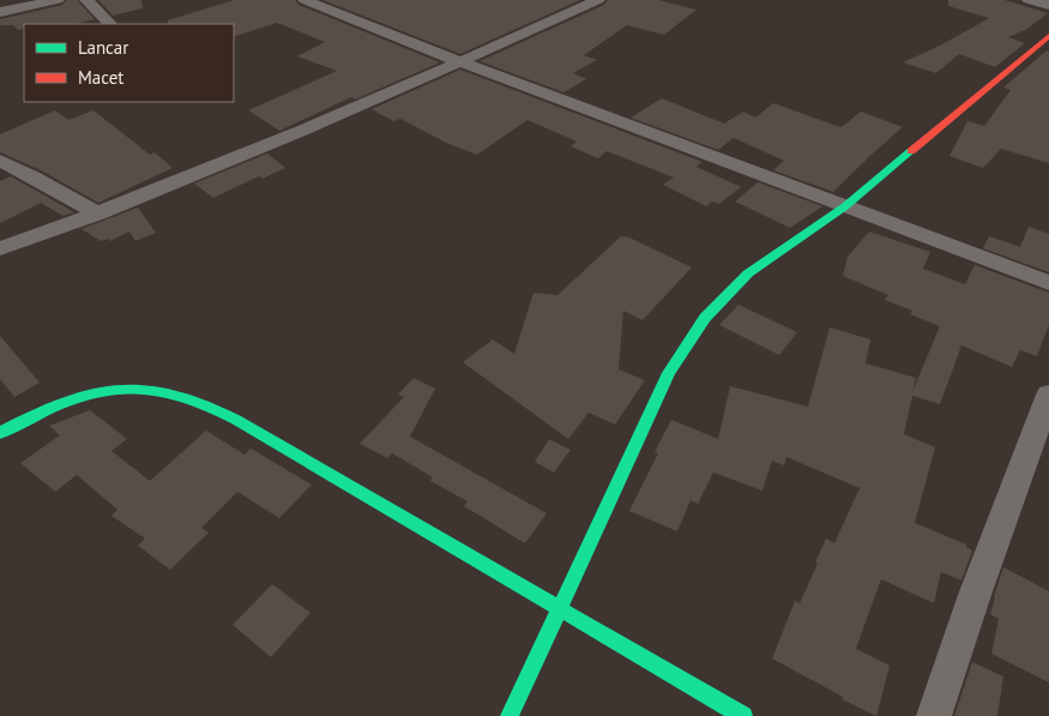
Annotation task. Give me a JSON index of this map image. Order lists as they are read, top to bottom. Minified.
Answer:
{"legend":["Lancar","Macet"]}
